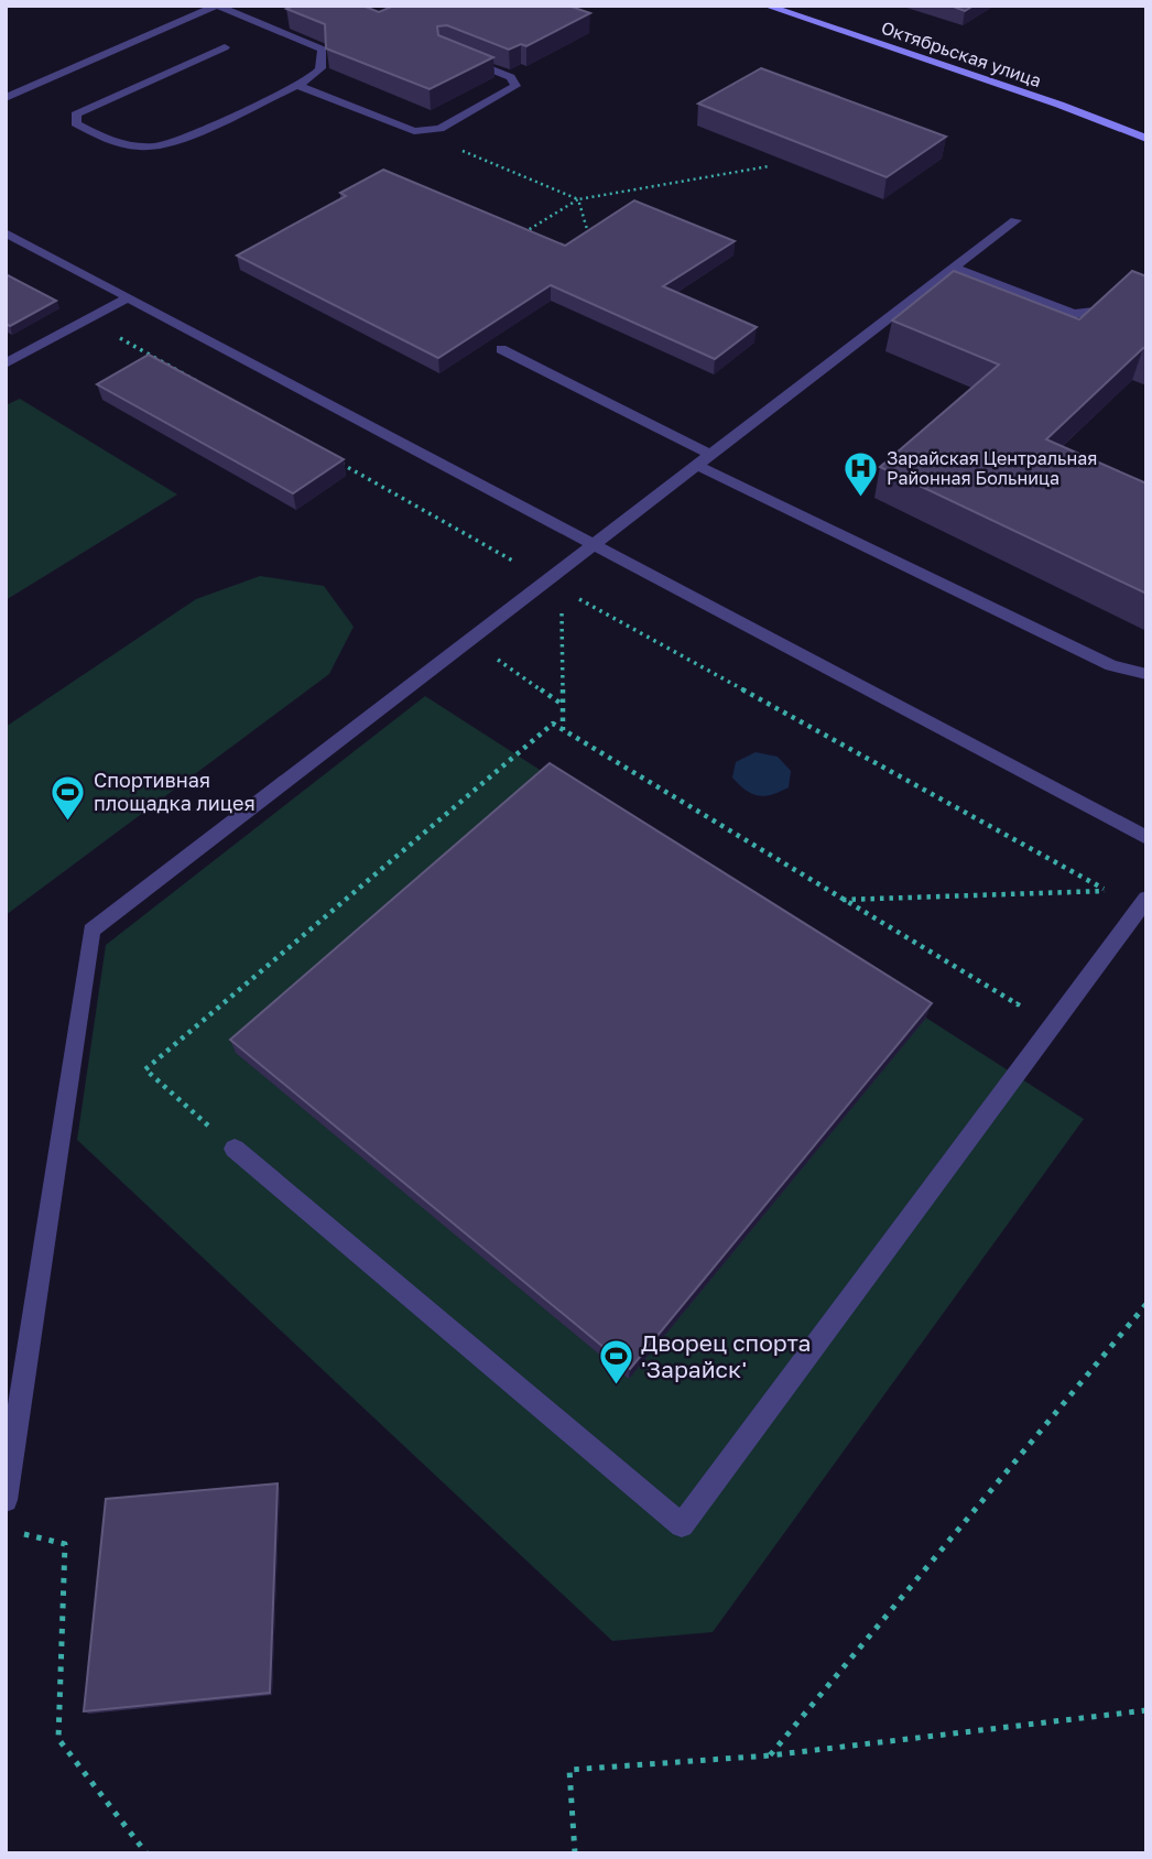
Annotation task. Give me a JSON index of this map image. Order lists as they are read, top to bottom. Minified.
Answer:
{"streets":{"main road":["Октябрьская улица"]},"places":{"hospital":["Зарайская Центральная Районная Больница"],"sports":["Спортивная площадка лицея","Дворец спорта 'Зарайск'"]}}
